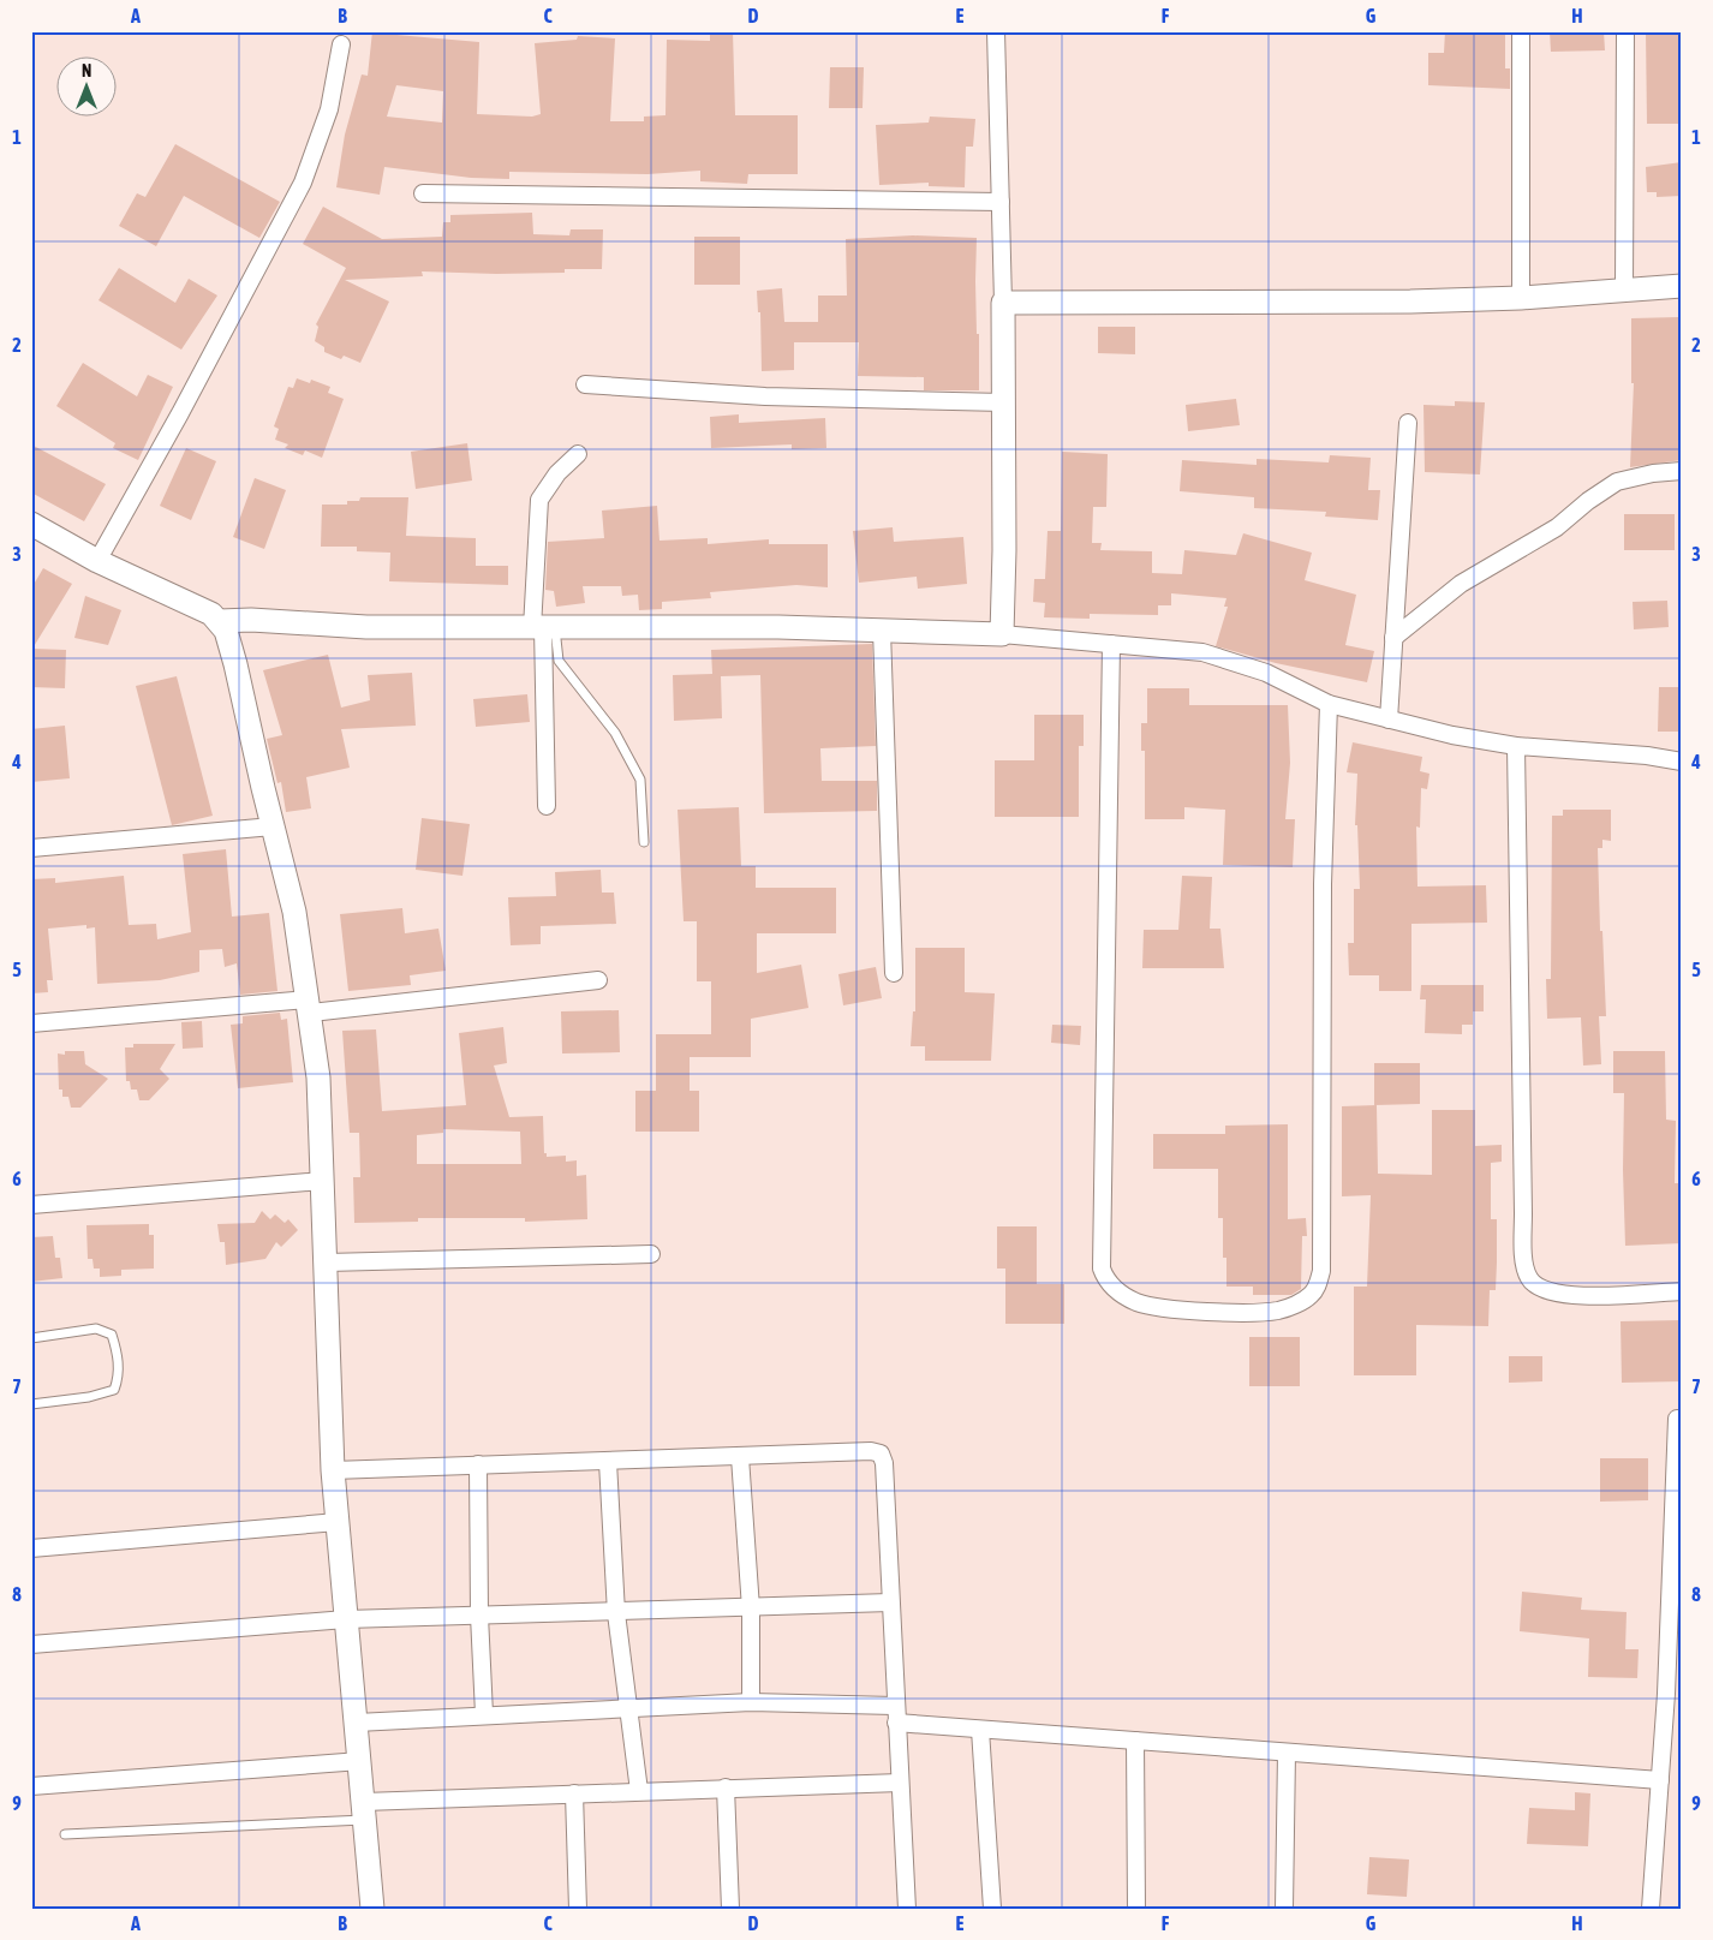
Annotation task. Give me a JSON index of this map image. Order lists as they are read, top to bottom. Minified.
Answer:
{"north":"top","grid":{"columns":["A","B","C","D","E","F","G","H"],"rows":["1","2","3","4","5","6","7","8","9"]}}
